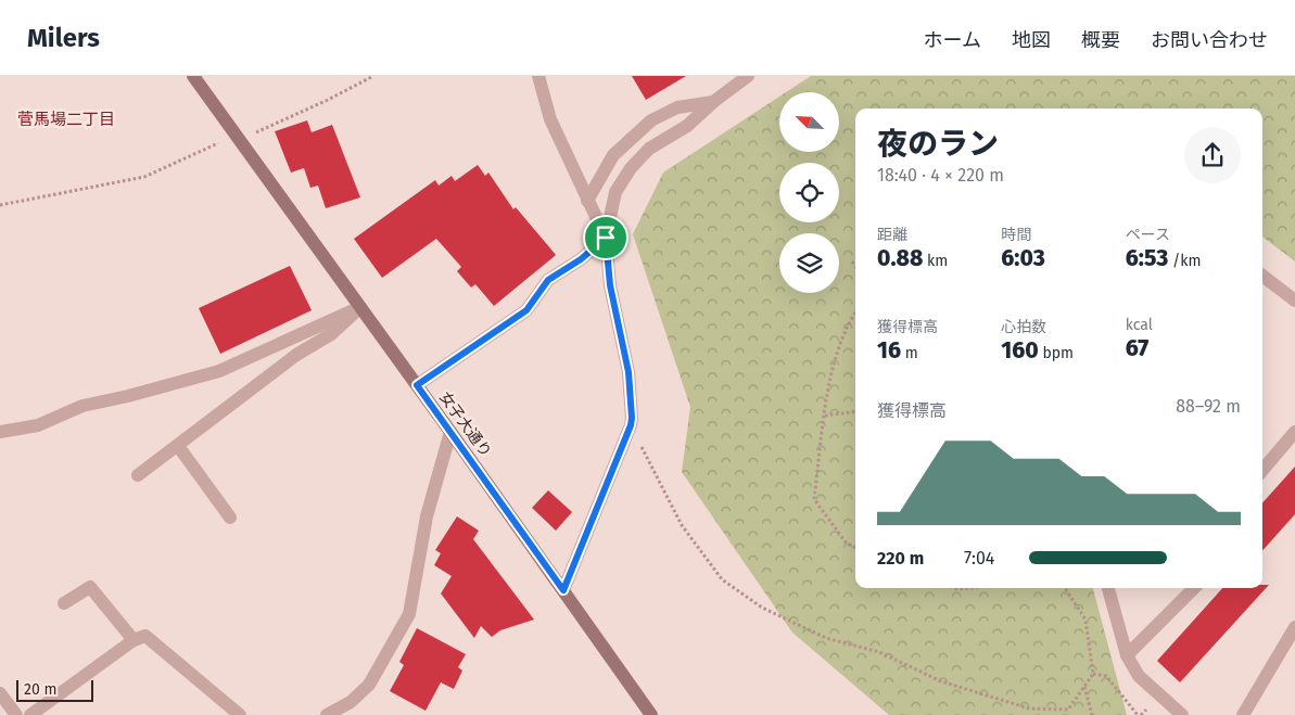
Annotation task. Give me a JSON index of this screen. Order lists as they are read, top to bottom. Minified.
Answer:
{"streets":{"street":["女子大通り"]},"districts":["菅馬場二丁目"],"scale_bar":"20 m","north":"top left","page":{"header":"Milers","nav":["ホーム","地図","概要","お問い合わせ"],"heading":["夜のラン","18:40 · 4 × 220 m"],"stats":[["距離","0.88 km"],["時間","6:03"],["ペース","6:53 /km"],["獲得標高","16 m"],["心拍数","160 bpm"],["kcal","67"]],"chart":["獲得標高","88–92 m"],"list":[{"name":"220 m","note":"7:04"}],"scale":"20 m"}}
